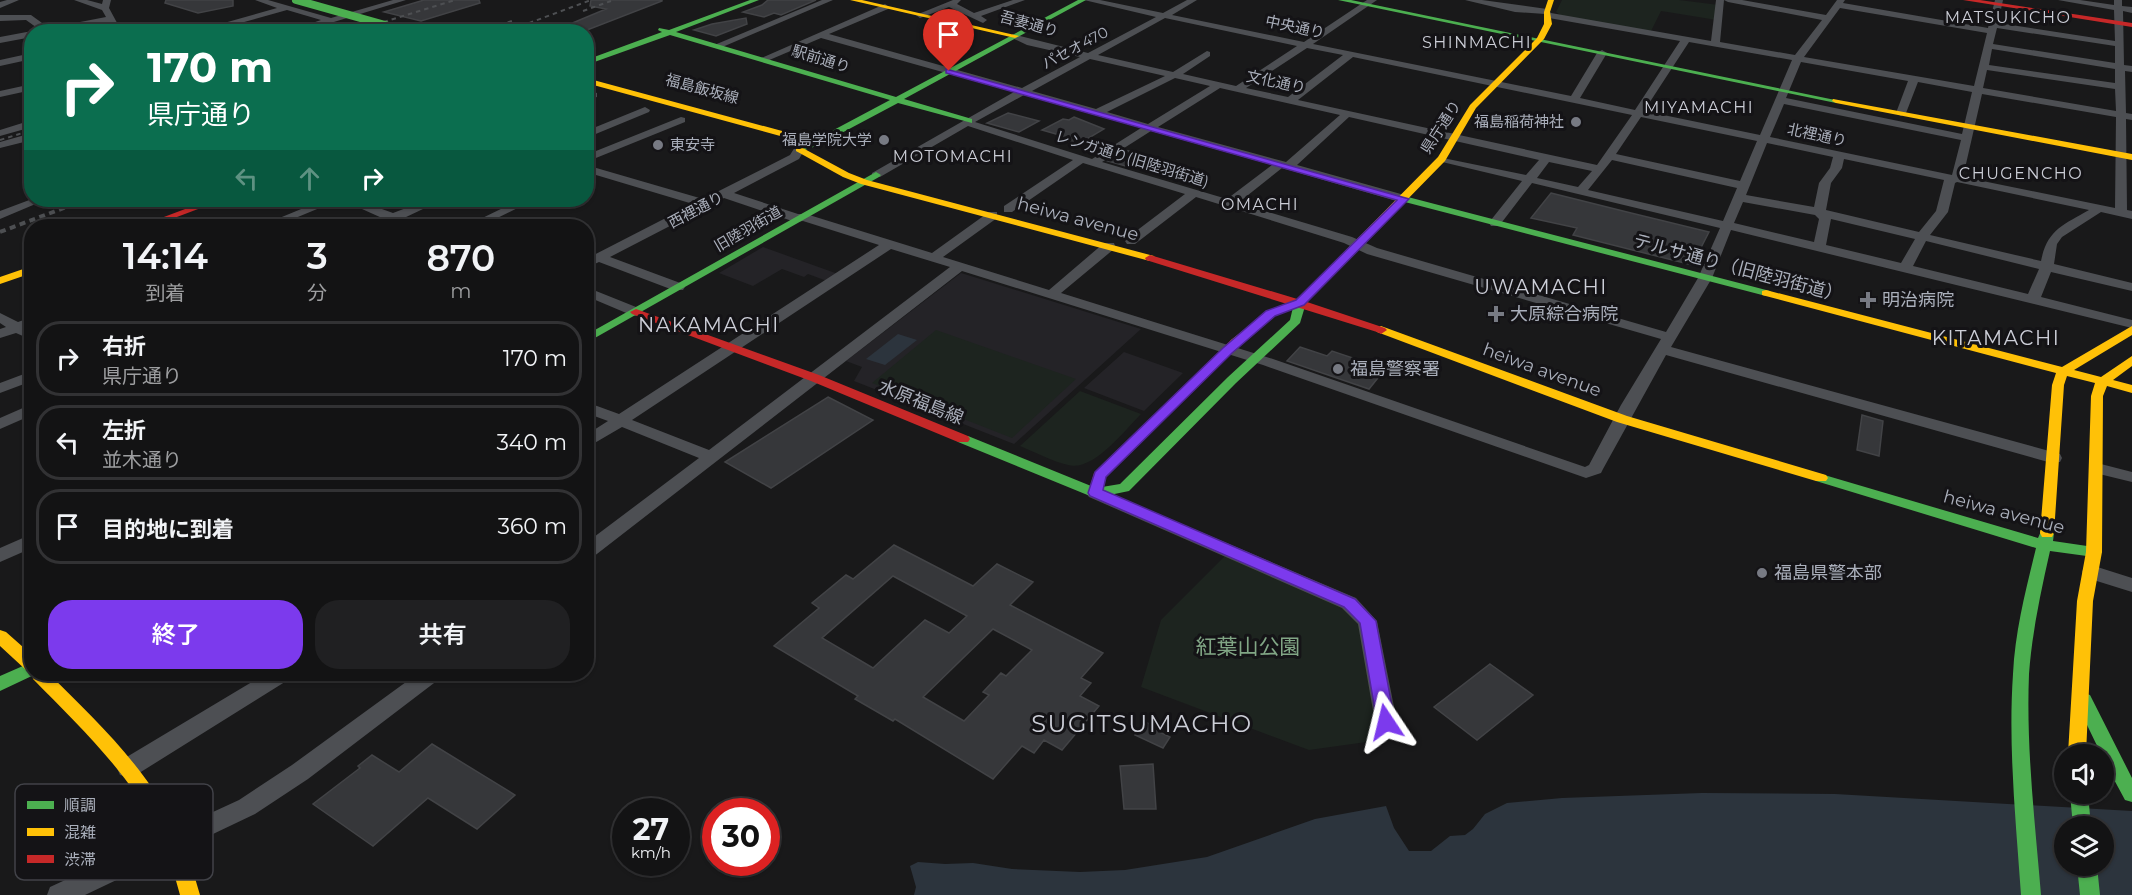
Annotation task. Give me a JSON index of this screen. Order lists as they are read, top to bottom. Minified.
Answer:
{"streets":{"main road":["吾妻通り","駅前通り","福島飯坂線","県庁通り","heiwa avenue","旧陸羽街道","テルサ通り（旧陸羽街道）","水原福島線"],"street":["中央通り","パセオ470","文化通り","北裡通り","レンガ通り(旧陸羽街道)","西裡通り"]},"crossings":[["吾妻通り","パセオ470"],["吾妻通り","文化通り"],["中央通り","パセオ470"],["中央通り","県庁通り"],["中央通り","北裡通り"],["パセオ470","駅前通り"],["パセオ470","文化通り"],["パセオ470","レンガ通り(旧陸羽街道)"],["パセオ470","heiwa avenue"],["パセオ470","旧陸羽街道"],["駅前通り","レンガ通り(旧陸羽街道)"],["文化通り","県庁通り"],["福島飯坂線","西裡通り"],["福島飯坂線","heiwa avenue"],["県庁通り","北裡通り"],["県庁通り","レンガ通り(旧陸羽街道)"],["県庁通り","heiwa avenue"],["県庁通り","テルサ通り（旧陸羽街道）"],["県庁通り","水原福島線"],["西裡通り","heiwa avenue"],["heiwa avenue","旧陸羽街道"],["旧陸羽街道","水原福島線"]],"districts":["MATSUKICHO","SHINMACHI","MIYAMACHI","MOTOMACHI","CHUGENCHO","OMACHI","UWAMACHI","NAKAMACHI","KITAMACHI","SUGITSUMACHO"],"parks":["紅葉山公園"],"places":{"other":["福島稲荷神社","福島学院大学","東安寺","福島警察署","福島県警本部"],"health":["明治病院","大原綜合病院"]},"legend":["順調","混雑","渋滞"],"page":{"turn":["170 m","県庁通り"],"eta":["14:14","到着","3","分","870","m"],"list":[{"name":"右折","note":"県庁通り","value":"170 m"},{"name":"左折","note":"並木通り","value":"340 m"},{"name":"目的地に到着","value":"360 m"}],"buttons":["終了","共有"],"speed":"27 km/h","limit":"30"}}
